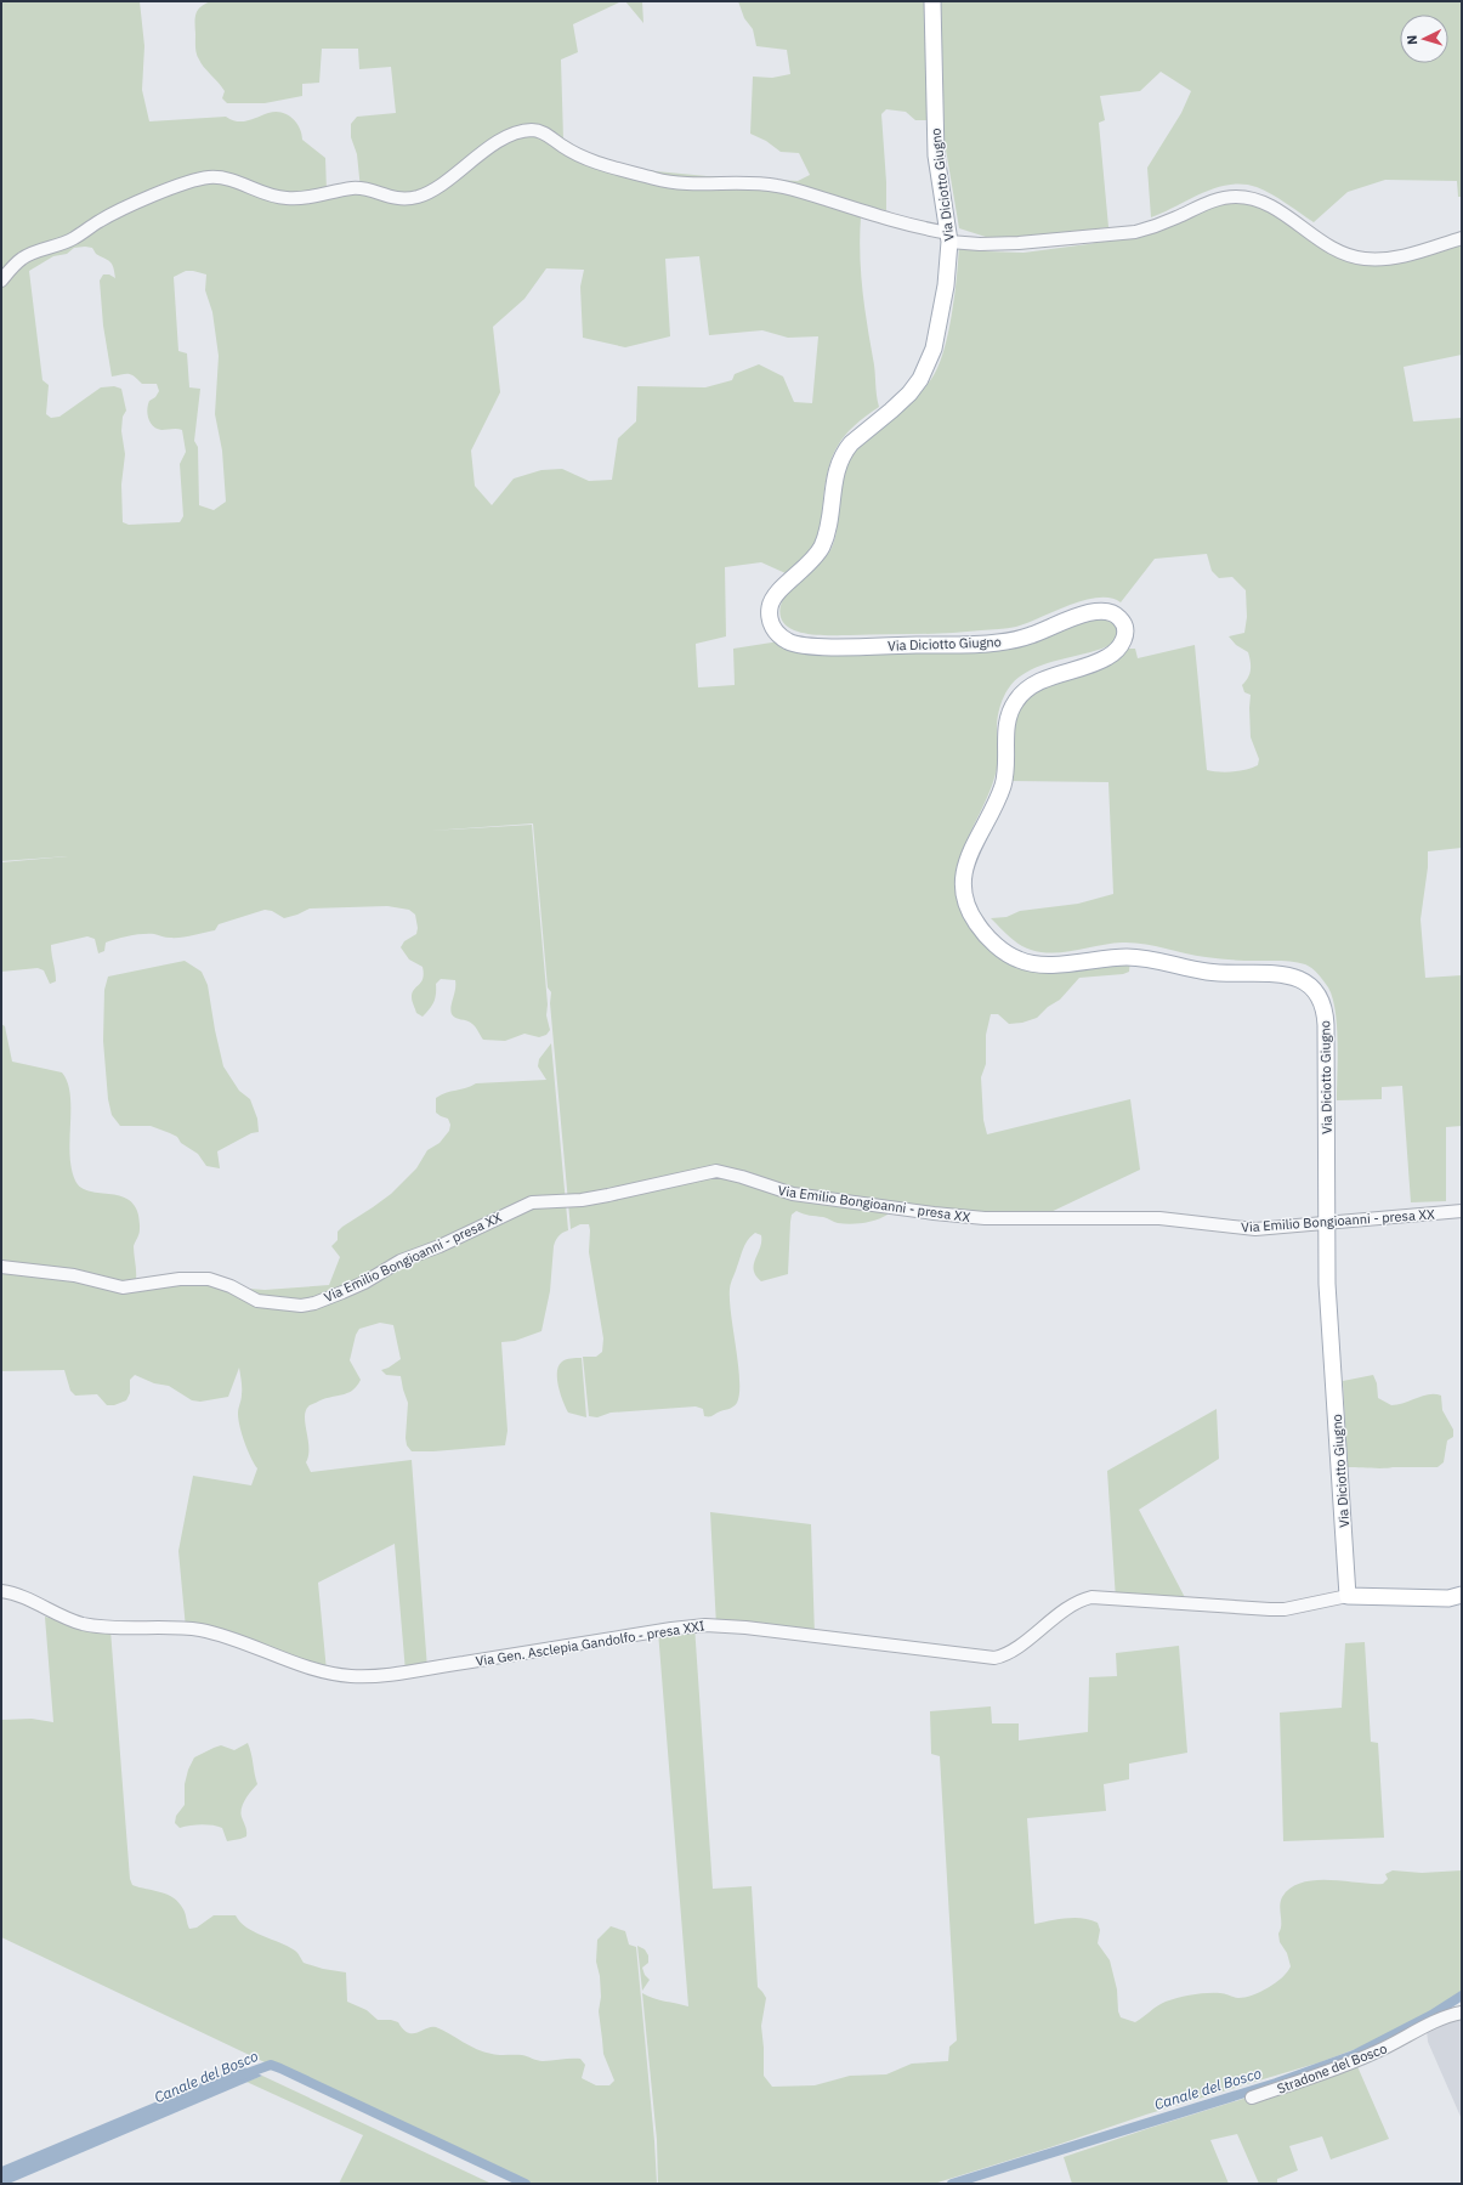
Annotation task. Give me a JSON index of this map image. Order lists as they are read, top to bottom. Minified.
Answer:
{"streets":{"main road":["Via Diciotto Giugno"],"street":["Via Emilio Bongioanni - presa XX","Via Gen. Asclepia Gandolfo - presa XXI","Stradone del Bosco"]},"crossings":[["Via Diciotto Giugno","Via Emilio Bongioanni - presa XX"],["Via Diciotto Giugno","Via Gen. Asclepia Gandolfo - presa XXI"]],"water":["Canale del Bosco"],"north":"left"}
